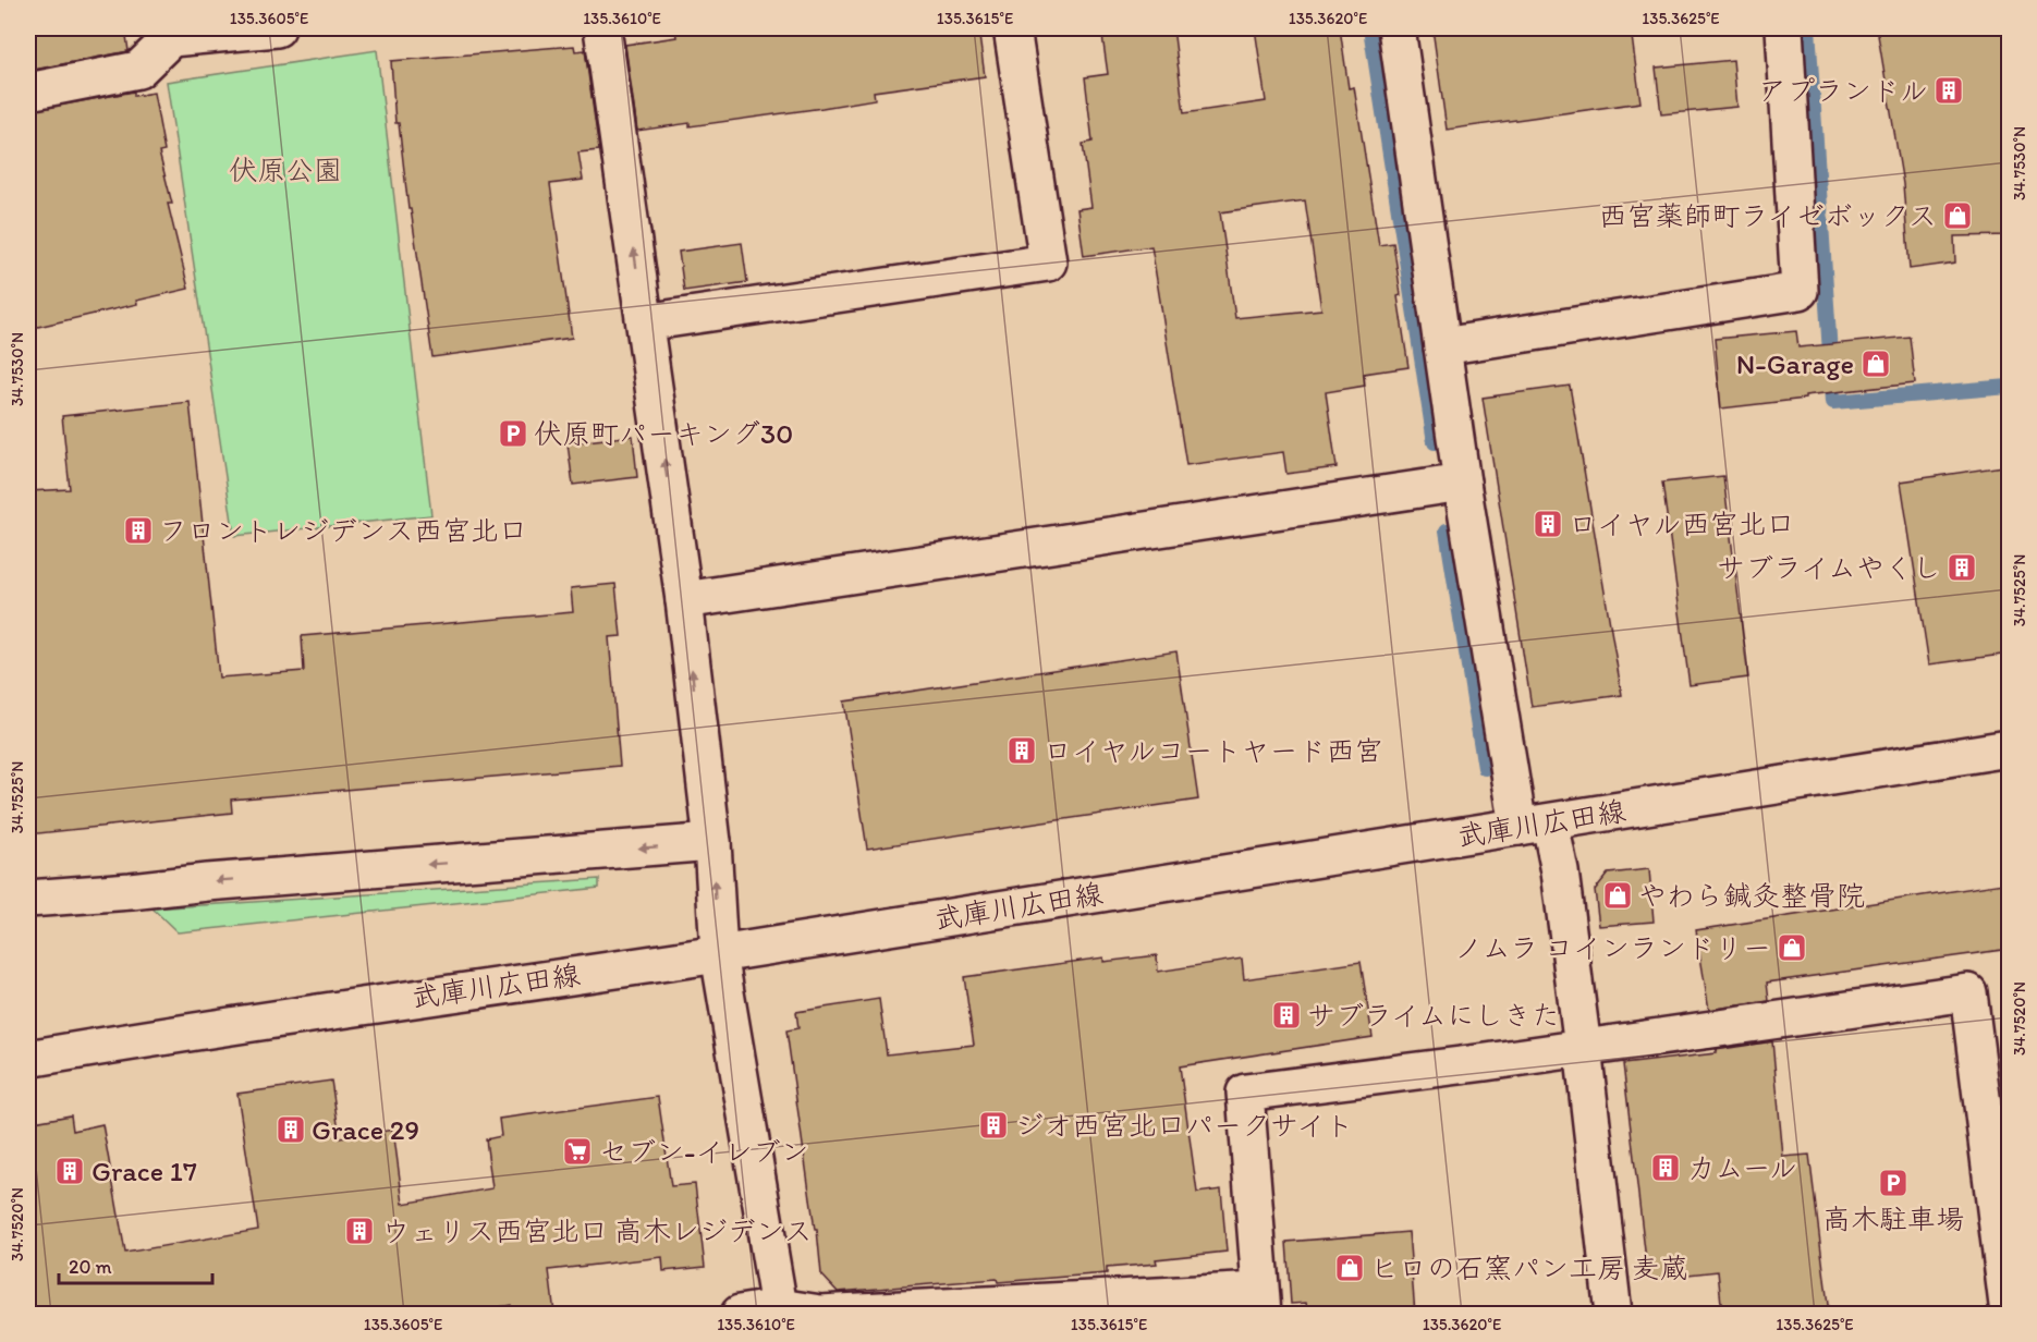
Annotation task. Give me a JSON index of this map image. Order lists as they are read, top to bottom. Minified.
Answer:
{"streets":{"street":["武庫川広田線"]},"parks":["伏原公園"],"places":{"building":["アプランドル","ロイヤル西宮北口","フロントレジデンス西宮北口","サブライムやくし","ロイヤルコートヤード西宮","サブライムにしきた","ジオ西宮北口パークサイト","Grace 29","カムール","Grace 17","ウェリス西宮北口 高木レジデンス"],"shop":["西宮薬師町ライゼボックス","N-Garage","やわら鍼灸整骨院","ノムラ コインランドリー","ヒロの石窯パン工房 麦蔵"],"parking":["伏原町パーキング30","高木駐車場"],"supermarket":["セブン-イレブン"]},"scale_bar":"20 m","coordinates":["135.3605°E","135.3610°E","135.3615°E","135.3620°E","135.3625°E","34.7530°N","34.7525°N","34.7520°N"]}
